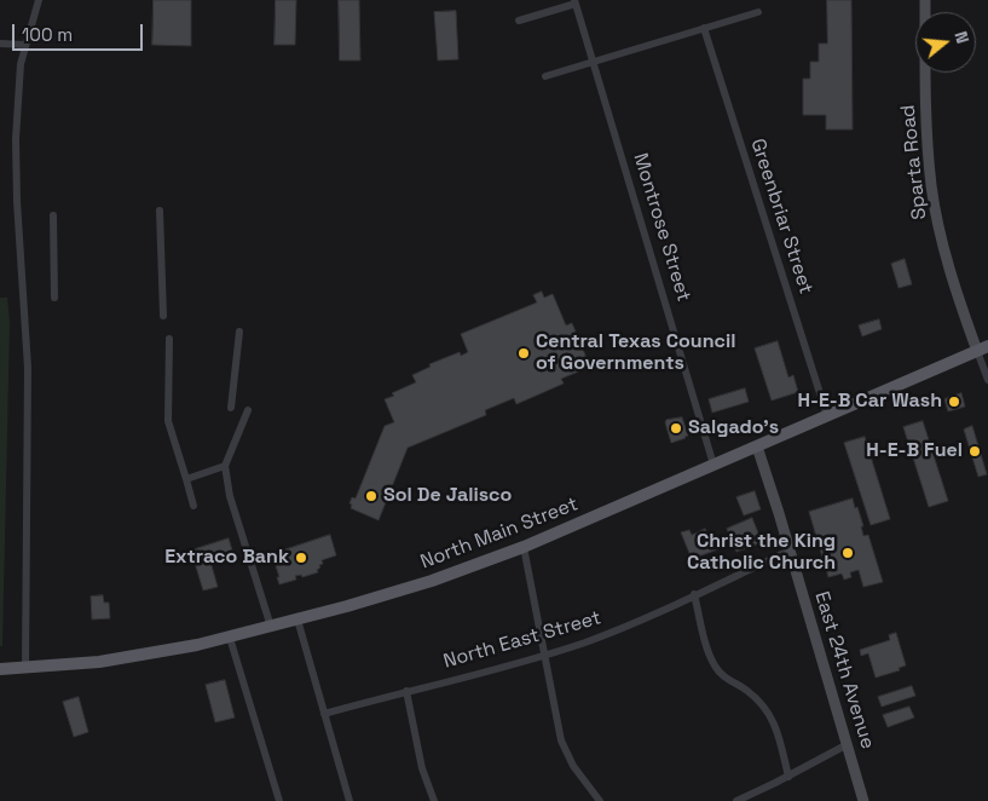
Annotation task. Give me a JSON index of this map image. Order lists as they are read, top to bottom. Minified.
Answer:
{"streets":{"main road":["North Main Street"],"street":["Sparta Road","Greenbriar Street","Montrose Street","North East Street","East 24th Avenue"]},"crossings":[["Sparta Road","North Main Street"],["Greenbriar Street","North Main Street"],["Montrose Street","North Main Street"],["North Main Street","East 24th Avenue"],["North East Street","East 24th Avenue"]],"places":["Central Texas Council of Governments","H-E-B Car Wash","Salgado's","H-E-B Fuel","Sol De Jalisco","Christ the King Catholic Church","Extraco Bank"],"scale_bar":"100 m","north":"right"}
